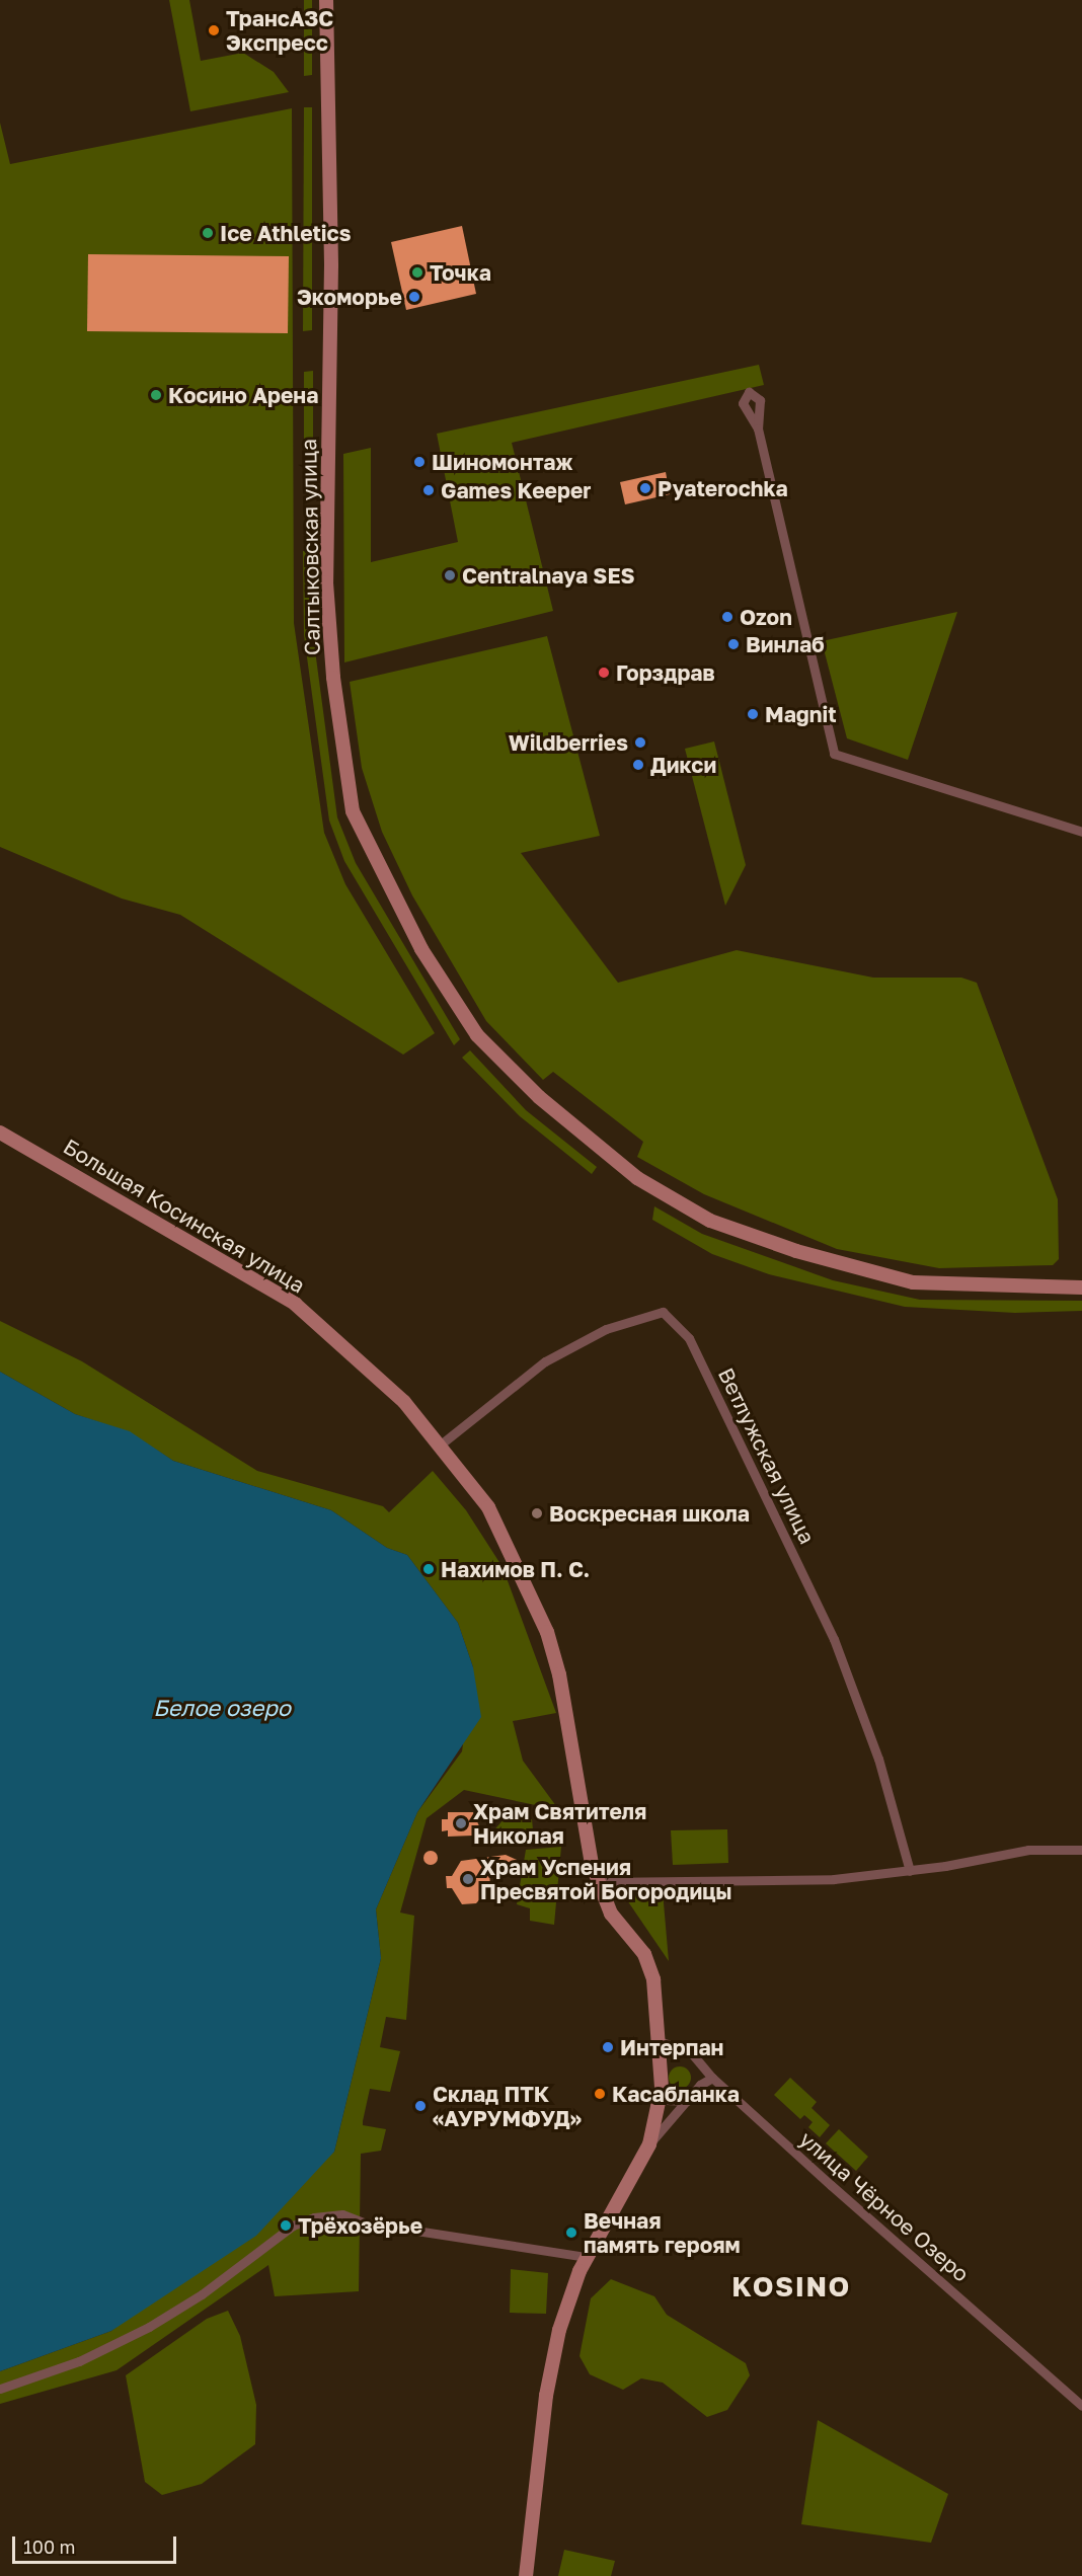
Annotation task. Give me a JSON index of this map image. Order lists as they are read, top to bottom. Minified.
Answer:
{"streets":{"street":["Салтыковская улица","Большая Косинская улица","Ветлужская улица","улица Чёрное Озеро"]},"crossings":[["Большая Косинская улица","Ветлужская улица"],["Большая Косинская улица","улица Чёрное Озеро"]],"districts":["KOSINO"],"water":["Белое озеро"],"places":["ТрансАЗС Экспресс","Ice Athletics","Точка","Экоморье","Косино Арена","Шиномонтаж","Pyaterochka","Games Keeper","Centralnaya SES","Ozon","Винлаб","Горздрав","Magnit","Wildberries","Дикси","Воскресная школа","Нахимов П. С.","Храм Святителя Николая","Храм Успения Пресвятой Богородицы","Интерпан","Касабланка","Склад ПТК «АУРУМФУД»","Трёхозёрье","Вечная память героям"],"scale_bar":"100 m"}
